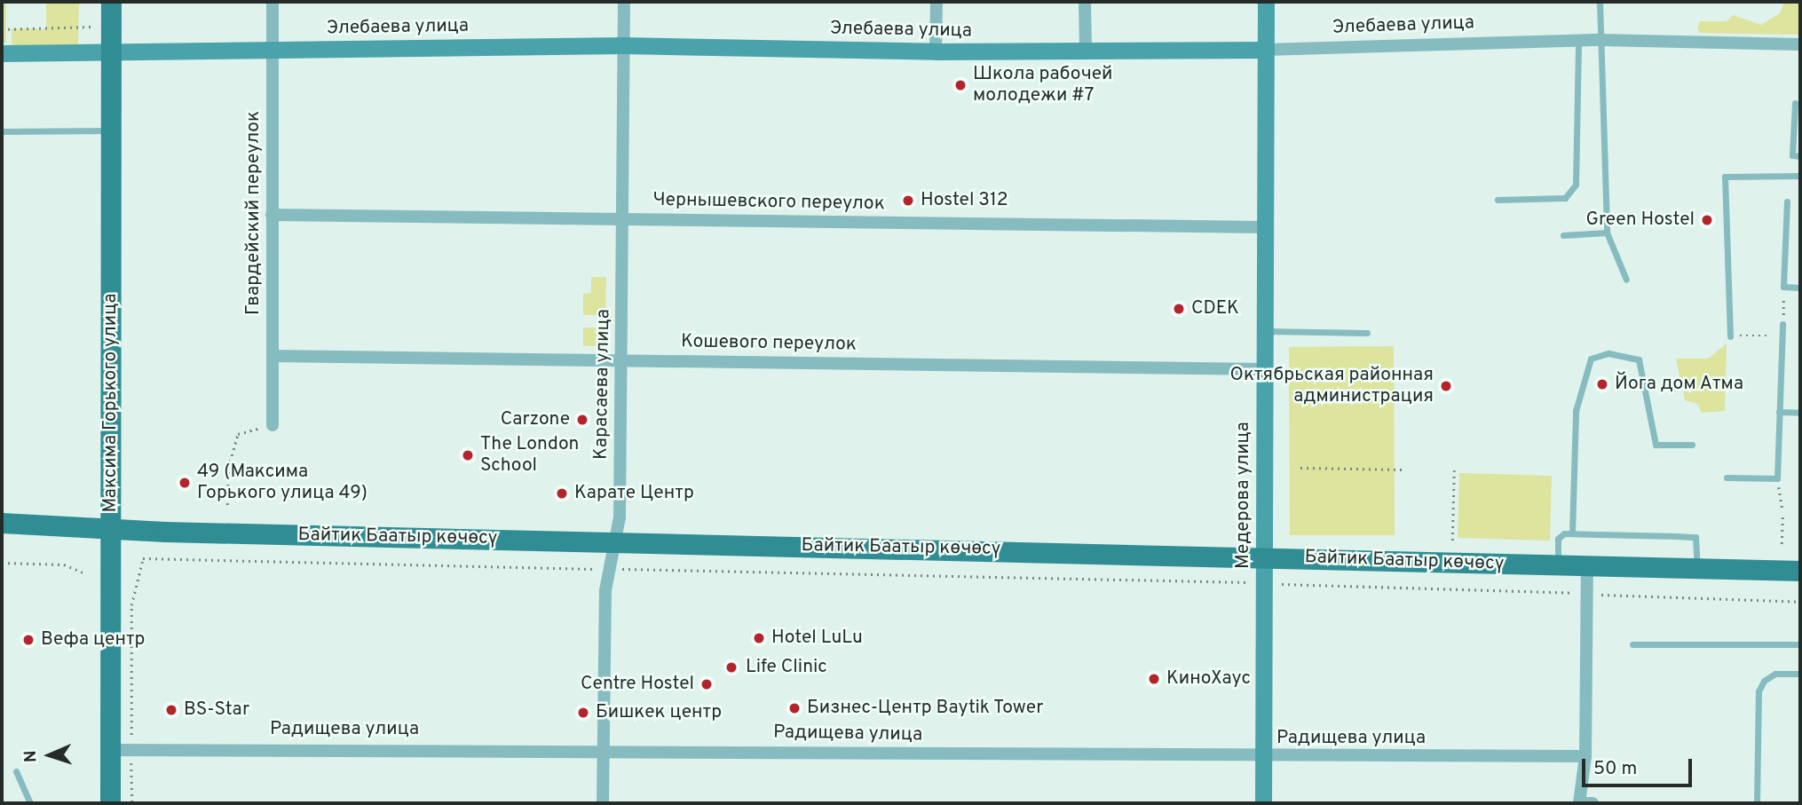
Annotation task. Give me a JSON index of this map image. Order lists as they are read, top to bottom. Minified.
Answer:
{"streets":{"main road":["Максима Горького улица","Байтик Баатыр көчөсү"],"street":["Элебаева улица","Чернышевского переулок","Гвардейский переулок","Кошевого переулок","Карасаева улица","Медерова улица","Радищева улица"]},"crossings":[["Элебаева улица","Гвардейский переулок"],["Элебаева улица","Карасаева улица"],["Элебаева улица","Максима Горького улица"],["Элебаева улица","Медерова улица"],["Чернышевского переулок","Гвардейский переулок"],["Чернышевского переулок","Карасаева улица"],["Чернышевского переулок","Медерова улица"],["Гвардейский переулок","Кошевого переулок"],["Кошевого переулок","Карасаева улица"],["Кошевого переулок","Медерова улица"],["Карасаева улица","Байтик Баатыр көчөсү"],["Карасаева улица","Радищева улица"],["Максима Горького улица","Байтик Баатыр көчөсү"],["Максима Горького улица","Радищева улица"],["Медерова улица","Байтик Баатыр көчөсү"],["Медерова улица","Радищева улица"]],"places":["Школа рабочей молодежи #7","Hostel 312","Green Hostel","CDEK","Йога дом Атма","Октябрьская районная администрация","Carzone","The London School","49 (Максима Горького улица 49)","Карате Центр","Hotel LuLu","Вефа центр","Life Clinic","КиноХаус","Centre Hostel","Бизнес-Центр Baytik Tower","BS-Star","Бишкек центр"],"scale_bar":"50 m","north":"left"}
